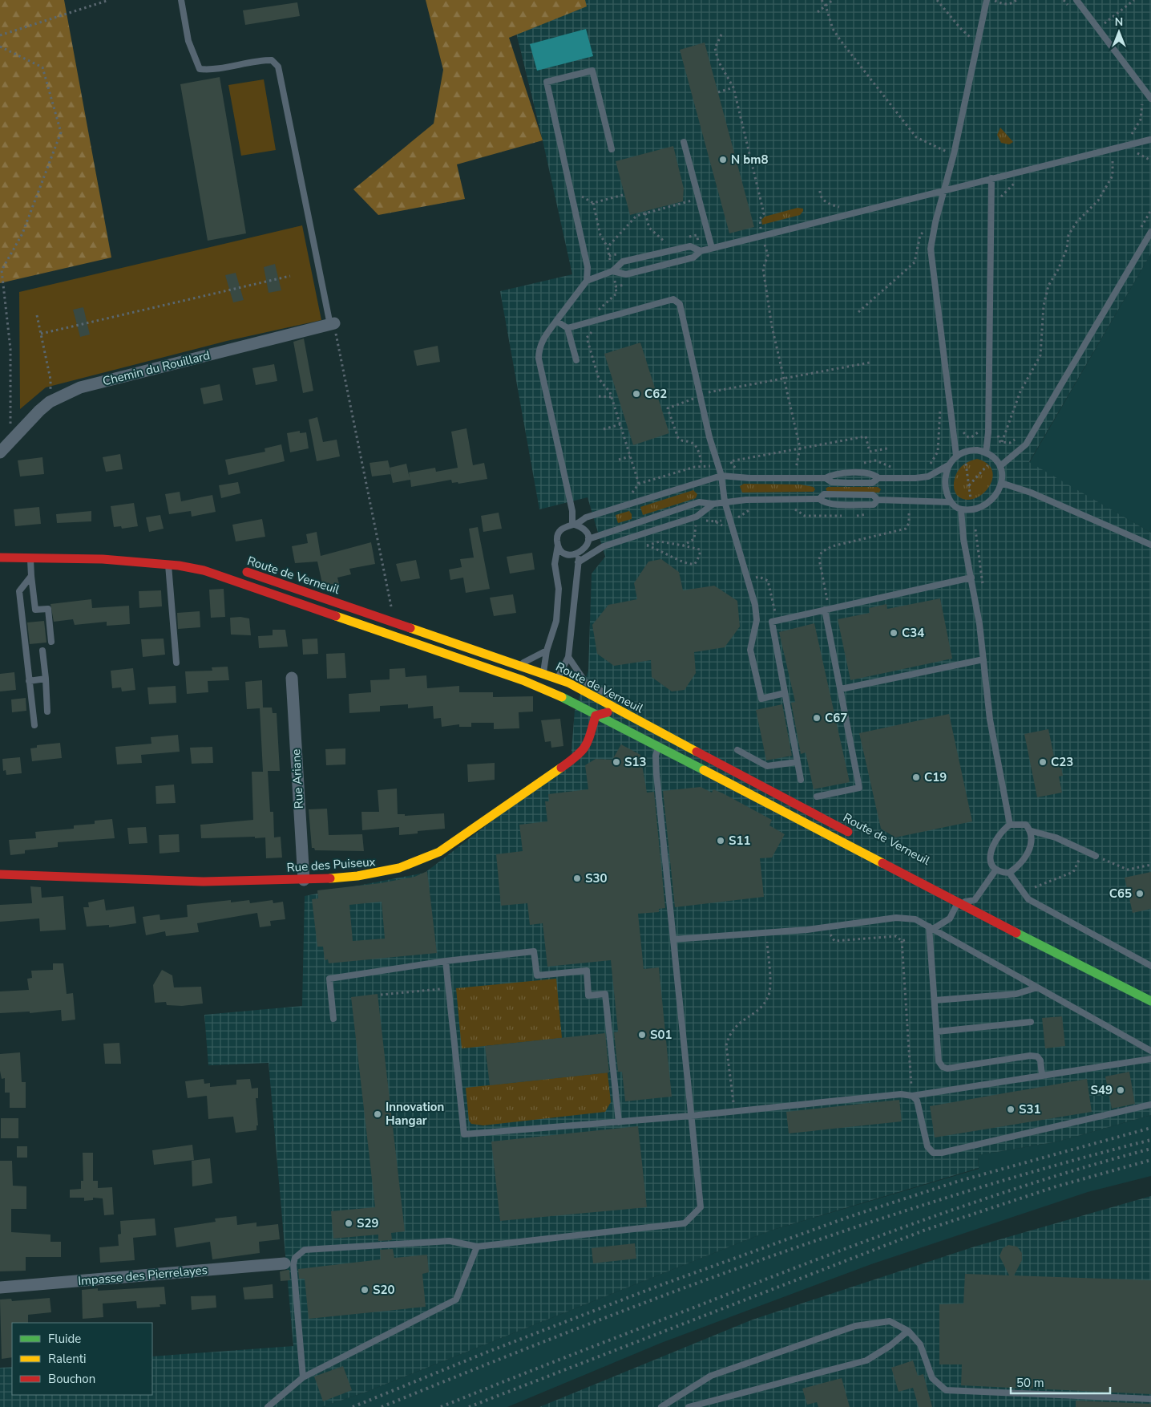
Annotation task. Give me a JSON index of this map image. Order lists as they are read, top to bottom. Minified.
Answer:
{"streets":{"main road":["Route de Verneuil","Rue des Puiseux"],"street":["Chemin du Rouillard","Rue Ariane","Impasse des Pierrelayes"]},"crossings":[["Route de Verneuil","Rue des Puiseux"],["Rue Ariane","Rue des Puiseux"]],"places":["N bm8","C62","C34","C67","S13","C23","C19","S11","S30","C65","S01","S49","S31","Innovation Hangar","S29","S20"],"legend":["Fluide","Ralenti","Bouchon"],"scale_bar":"50 m","north":"top"}
